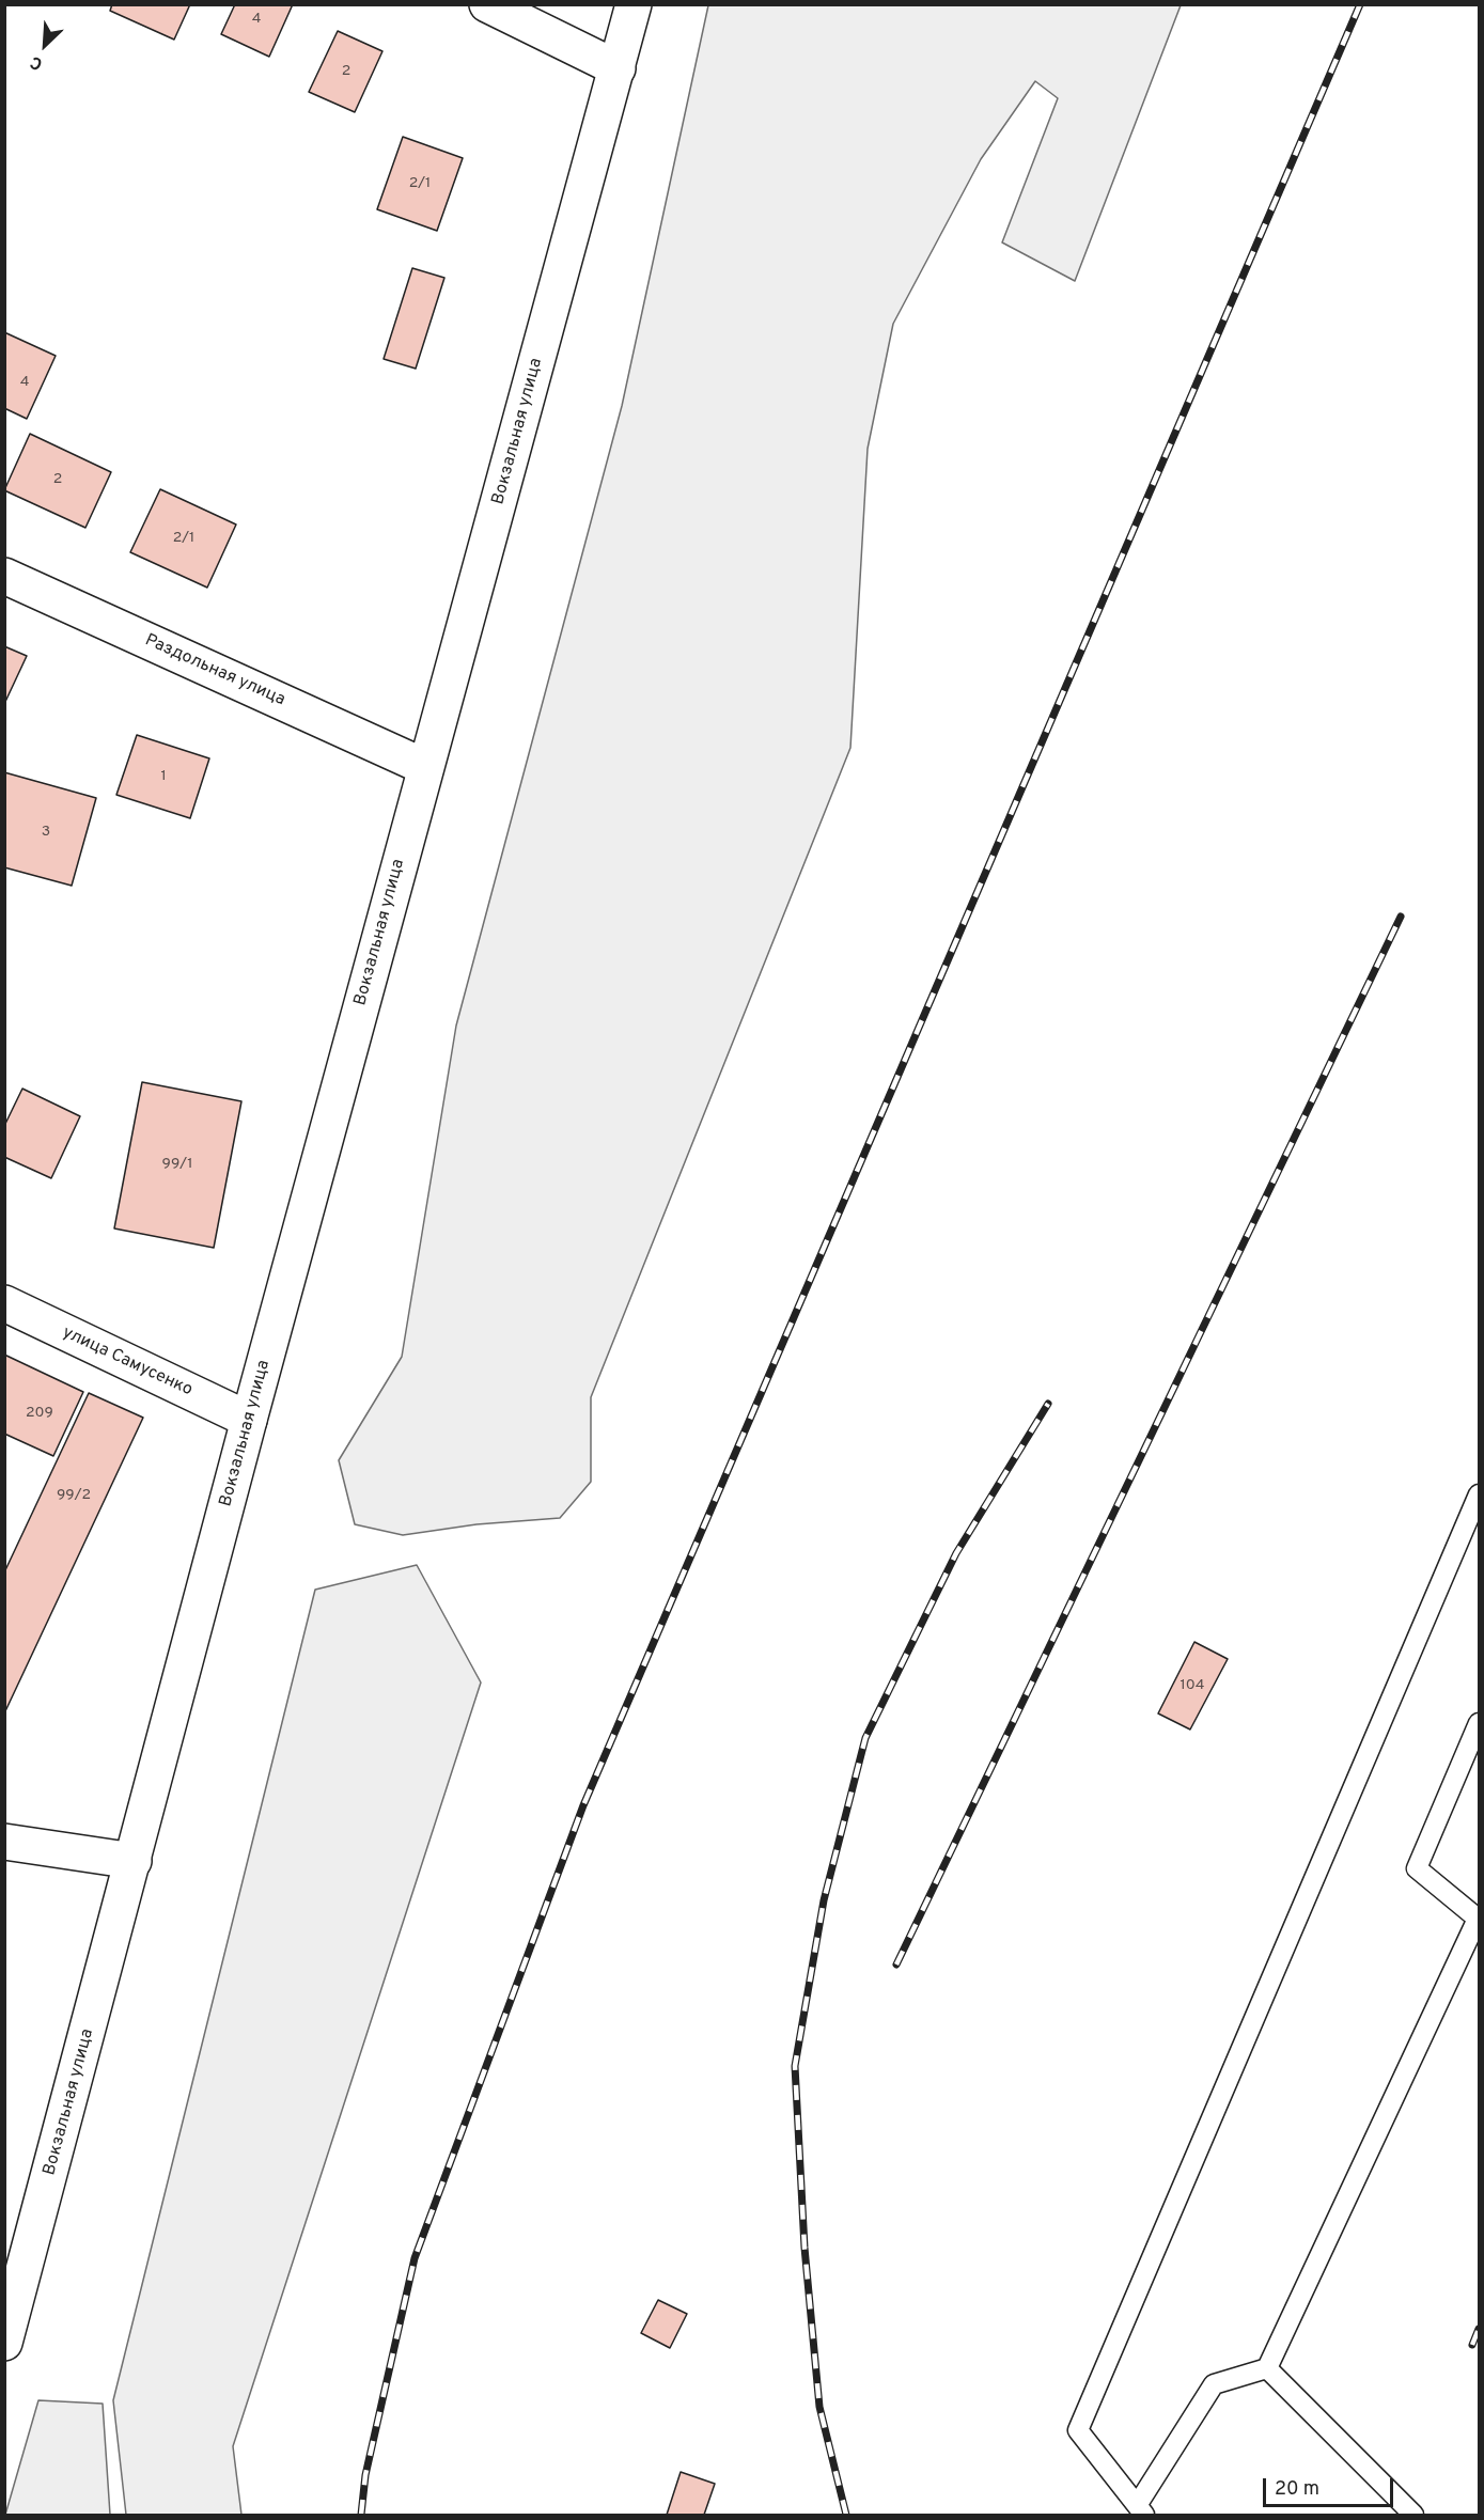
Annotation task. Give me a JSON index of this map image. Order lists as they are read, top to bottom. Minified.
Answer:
{"streets":{"main road":["Вокзальная улица","Раздольная улица","улица Самусенко"]},"crossings":[["Вокзальная улица","Раздольная улица"],["Вокзальная улица","улица Самусенко"]],"house_numbers":["4","2","2/1","4","2","2/1","1","3","99/1","209","99/2","104"],"scale_bar":"20 m","north":"bottom left"}
